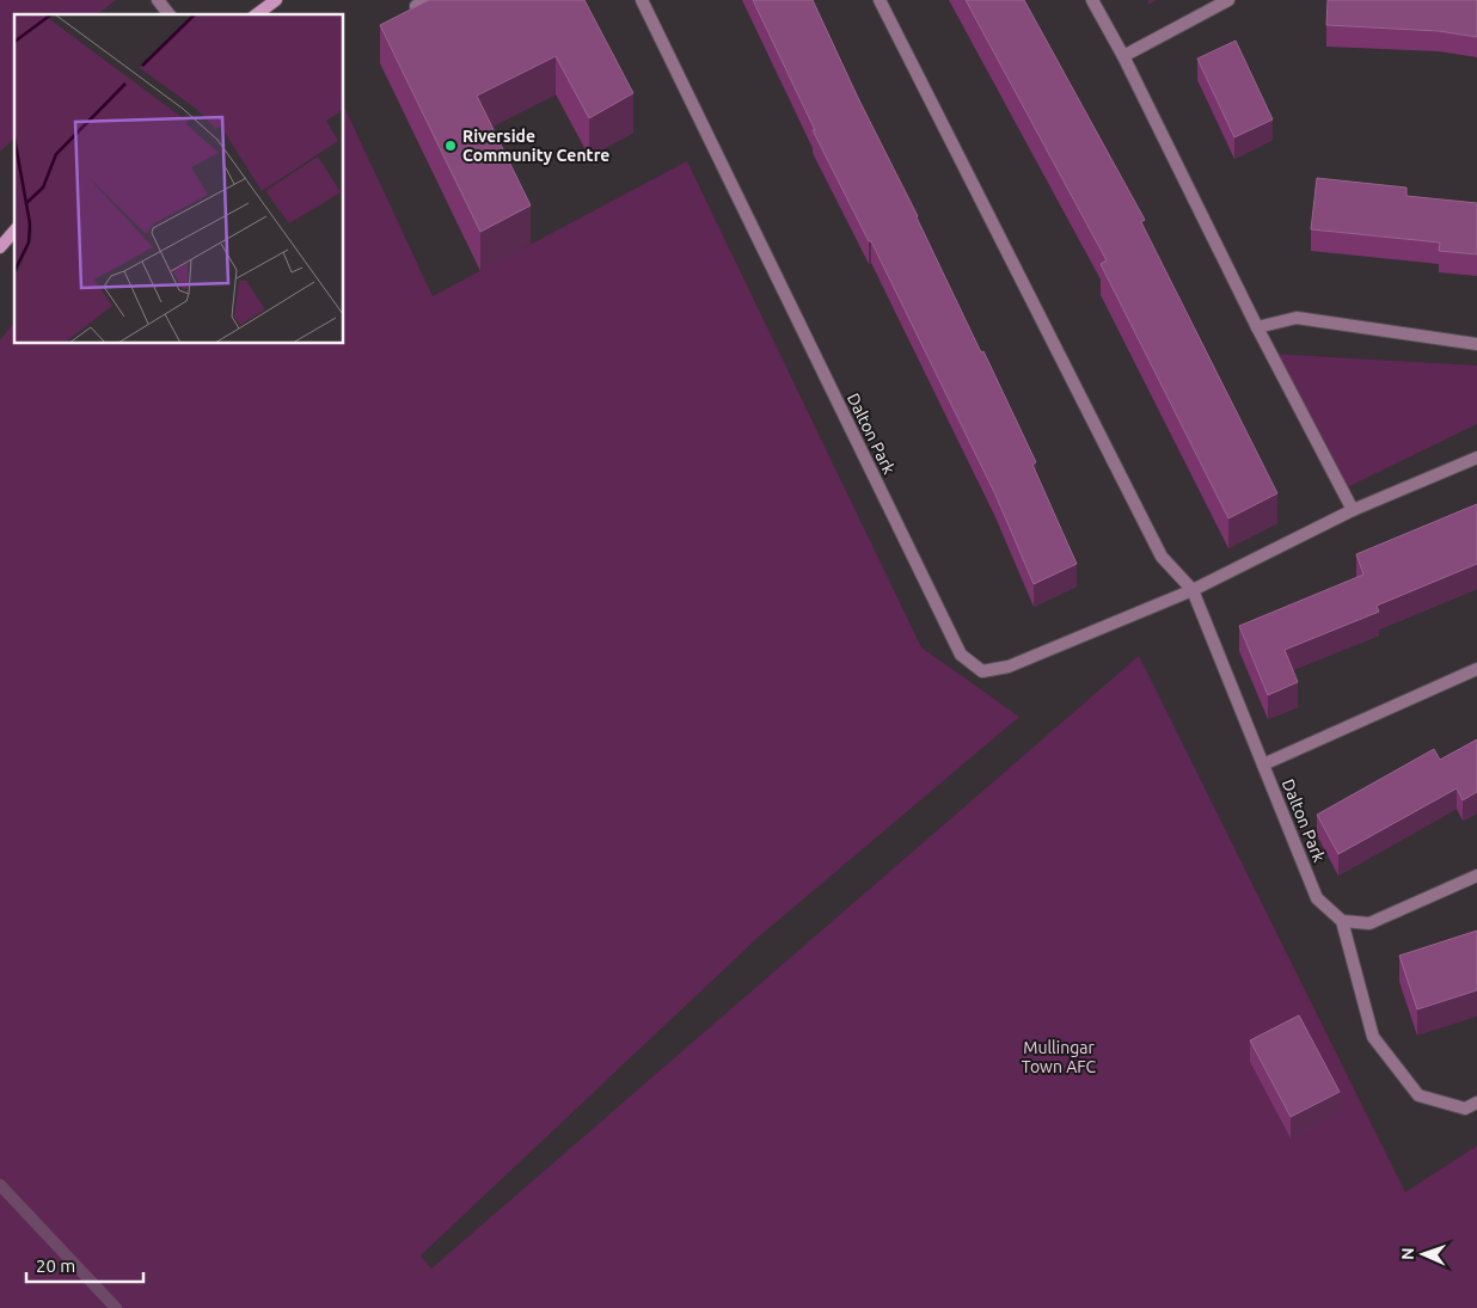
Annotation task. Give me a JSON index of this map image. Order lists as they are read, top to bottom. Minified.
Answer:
{"streets":{"street":["Dalton Park"]},"parks":["Mullingar Town AFC"],"places":["Riverside Community Centre"],"scale_bar":"20 m","north":"left"}
